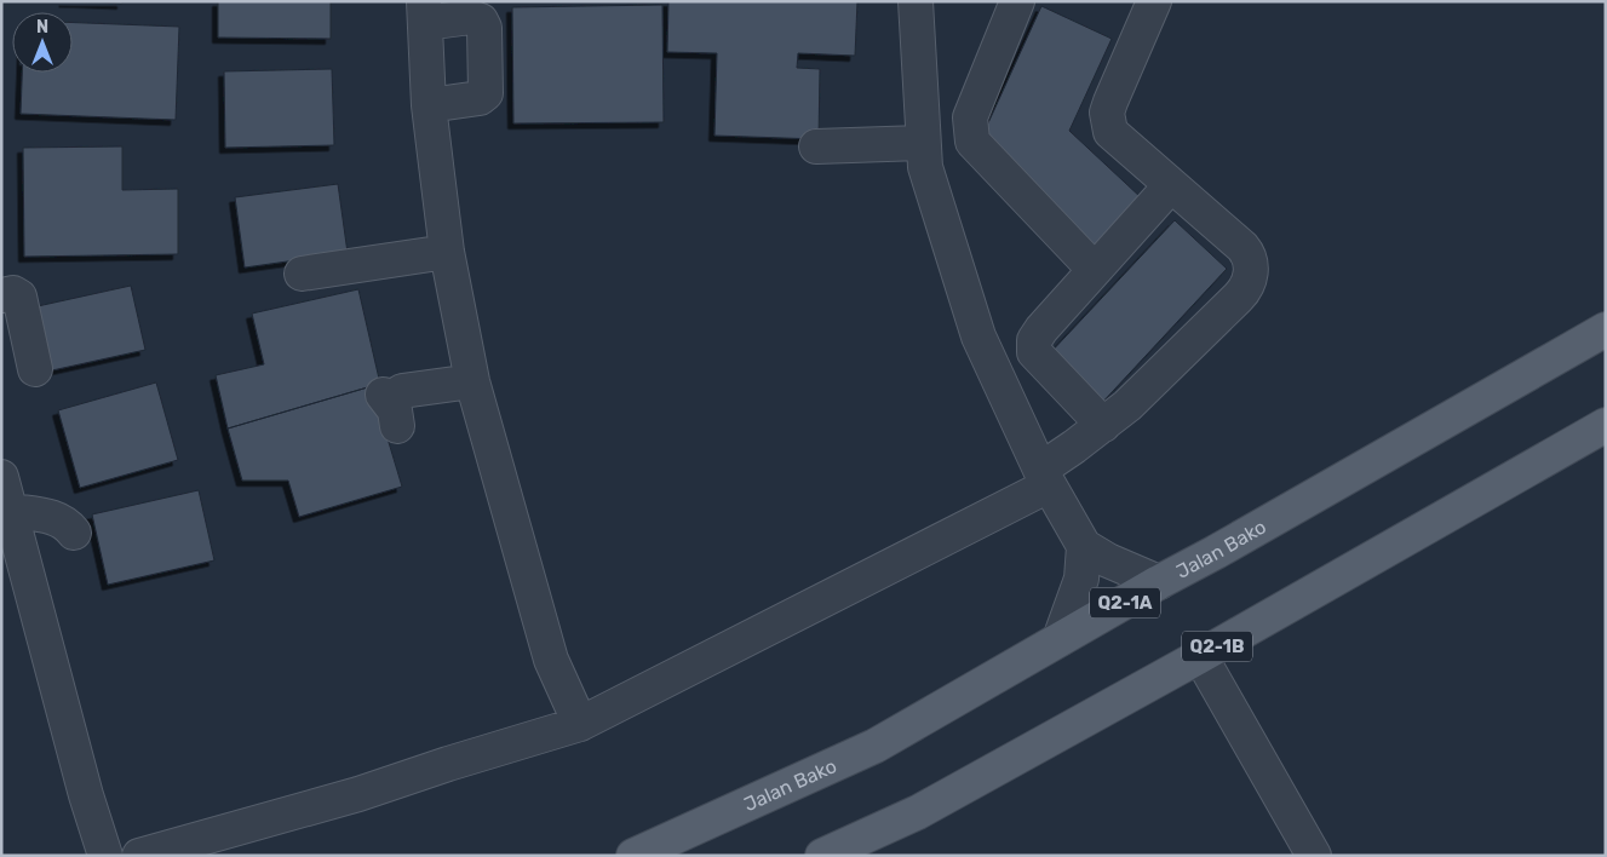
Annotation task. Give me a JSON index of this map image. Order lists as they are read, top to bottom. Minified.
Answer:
{"streets":{"main road":["Jalan Bako","Q2-1A","Q2-1B"]},"north":"top"}
